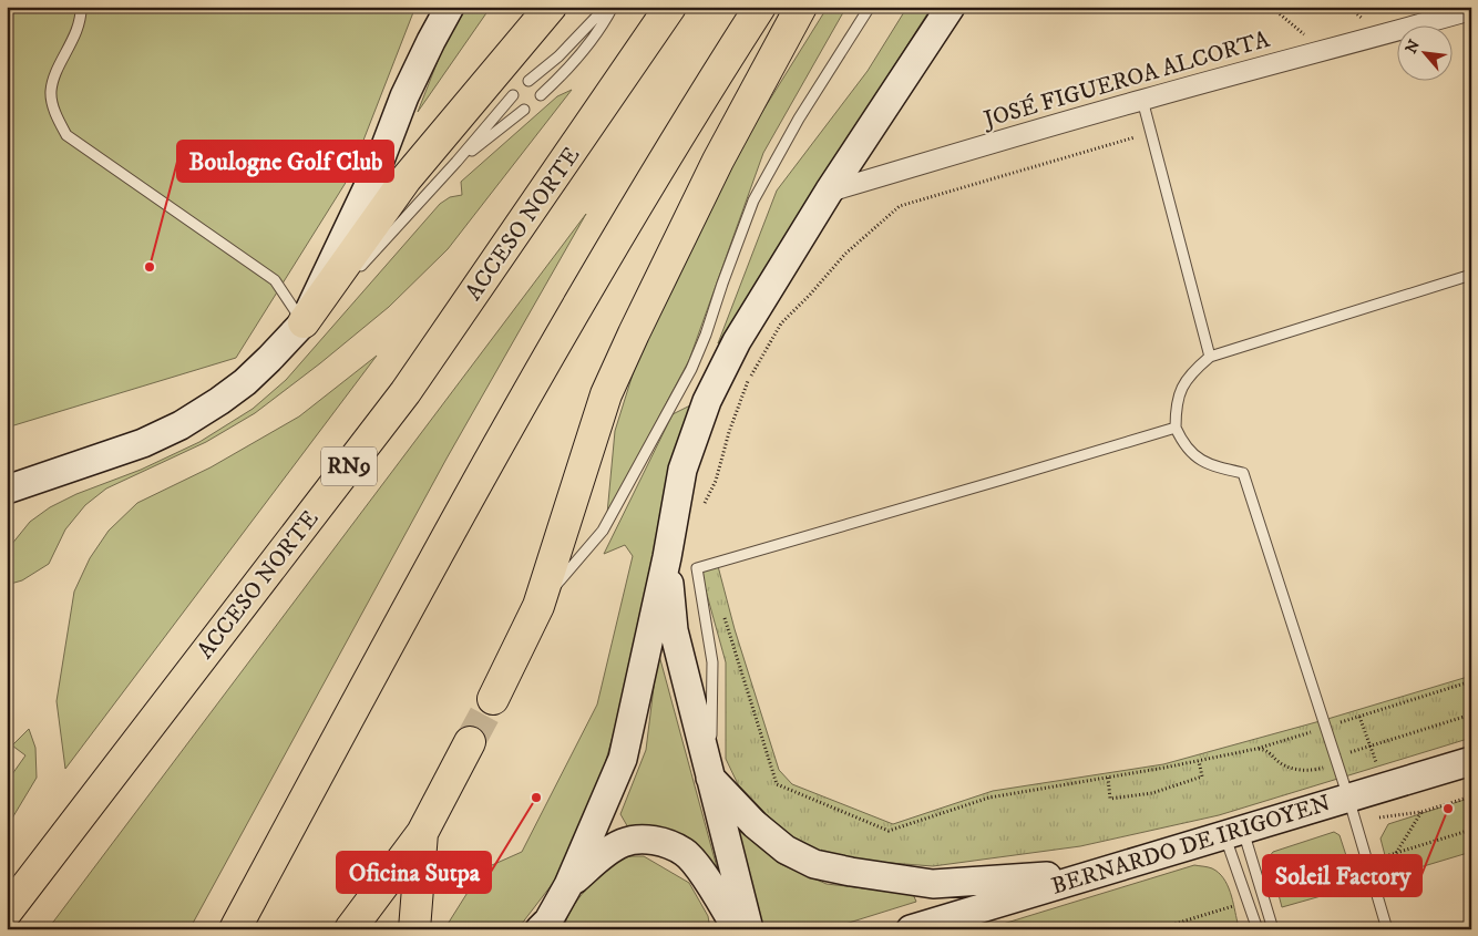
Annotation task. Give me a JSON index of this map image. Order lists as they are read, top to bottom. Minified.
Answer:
{"streets":{"highway":["ACCESO NORTE","RN9"],"street":["JOSÉ FIGUEROA ALCORTA","BERNARDO DE IRIGOYEN"]},"places":["Boulogne Golf Club","Oficina Sutpa","Soleil Factory"],"north":"top left"}
